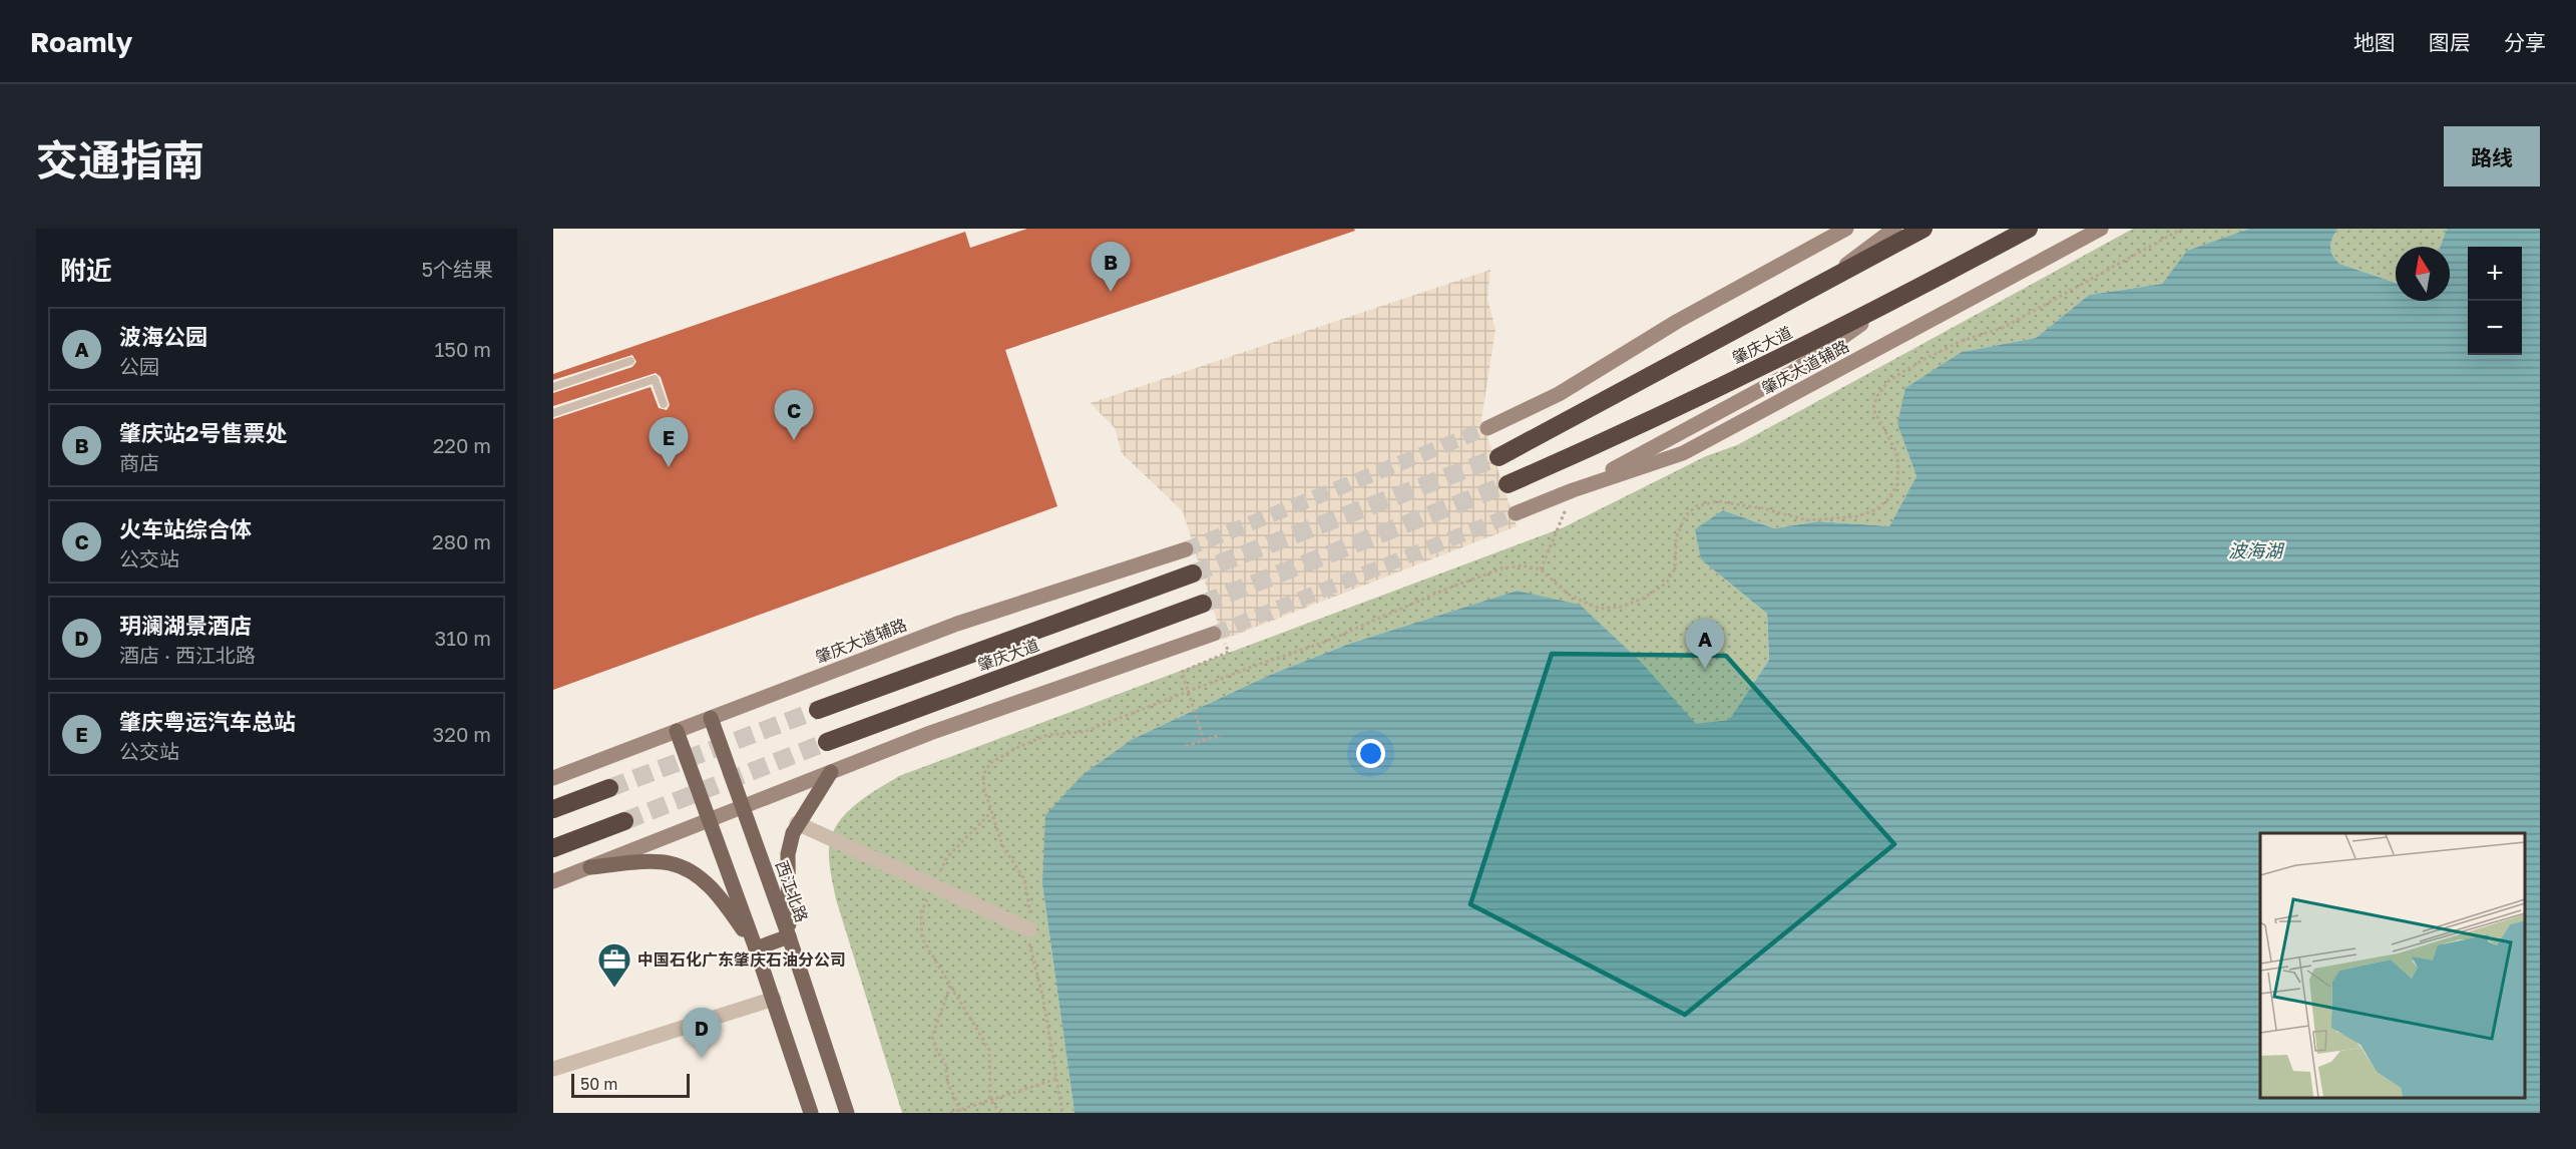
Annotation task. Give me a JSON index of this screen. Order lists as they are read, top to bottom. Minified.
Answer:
{"streets":{"highway":["肇庆大道"],"main road":["西江北路"],"street":["肇庆大道辅路"]},"crossings":[["肇庆大道辅路","西江北路"]],"water":["波海湖"],"places":{"office":["中国石化广东肇庆石油分公司"]},"scale_bar":"50 m","north":"top","page":{"header":"Roamly","nav":["地图","图层","分享"],"title":"交通指南","buttons":"路线","heading":["附近","5个结果"],"pins":["B","C","E","A","D"],"map_buttons":["+","−"],"list":[{"mark":"A","name":"波海公园","note":"公园","value":"150 m"},{"mark":"B","name":"肇庆站2号售票处","note":"商店","value":"220 m"},{"mark":"C","name":"火车站综合体","note":"公交站","value":"280 m"},{"mark":"D","name":"玥澜湖景酒店","note":"酒店 · 西江北路","value":"310 m"},{"mark":"E","name":"肇庆粤运汽车总站","note":"公交站","value":"320 m"}],"scale":"50 m"}}
